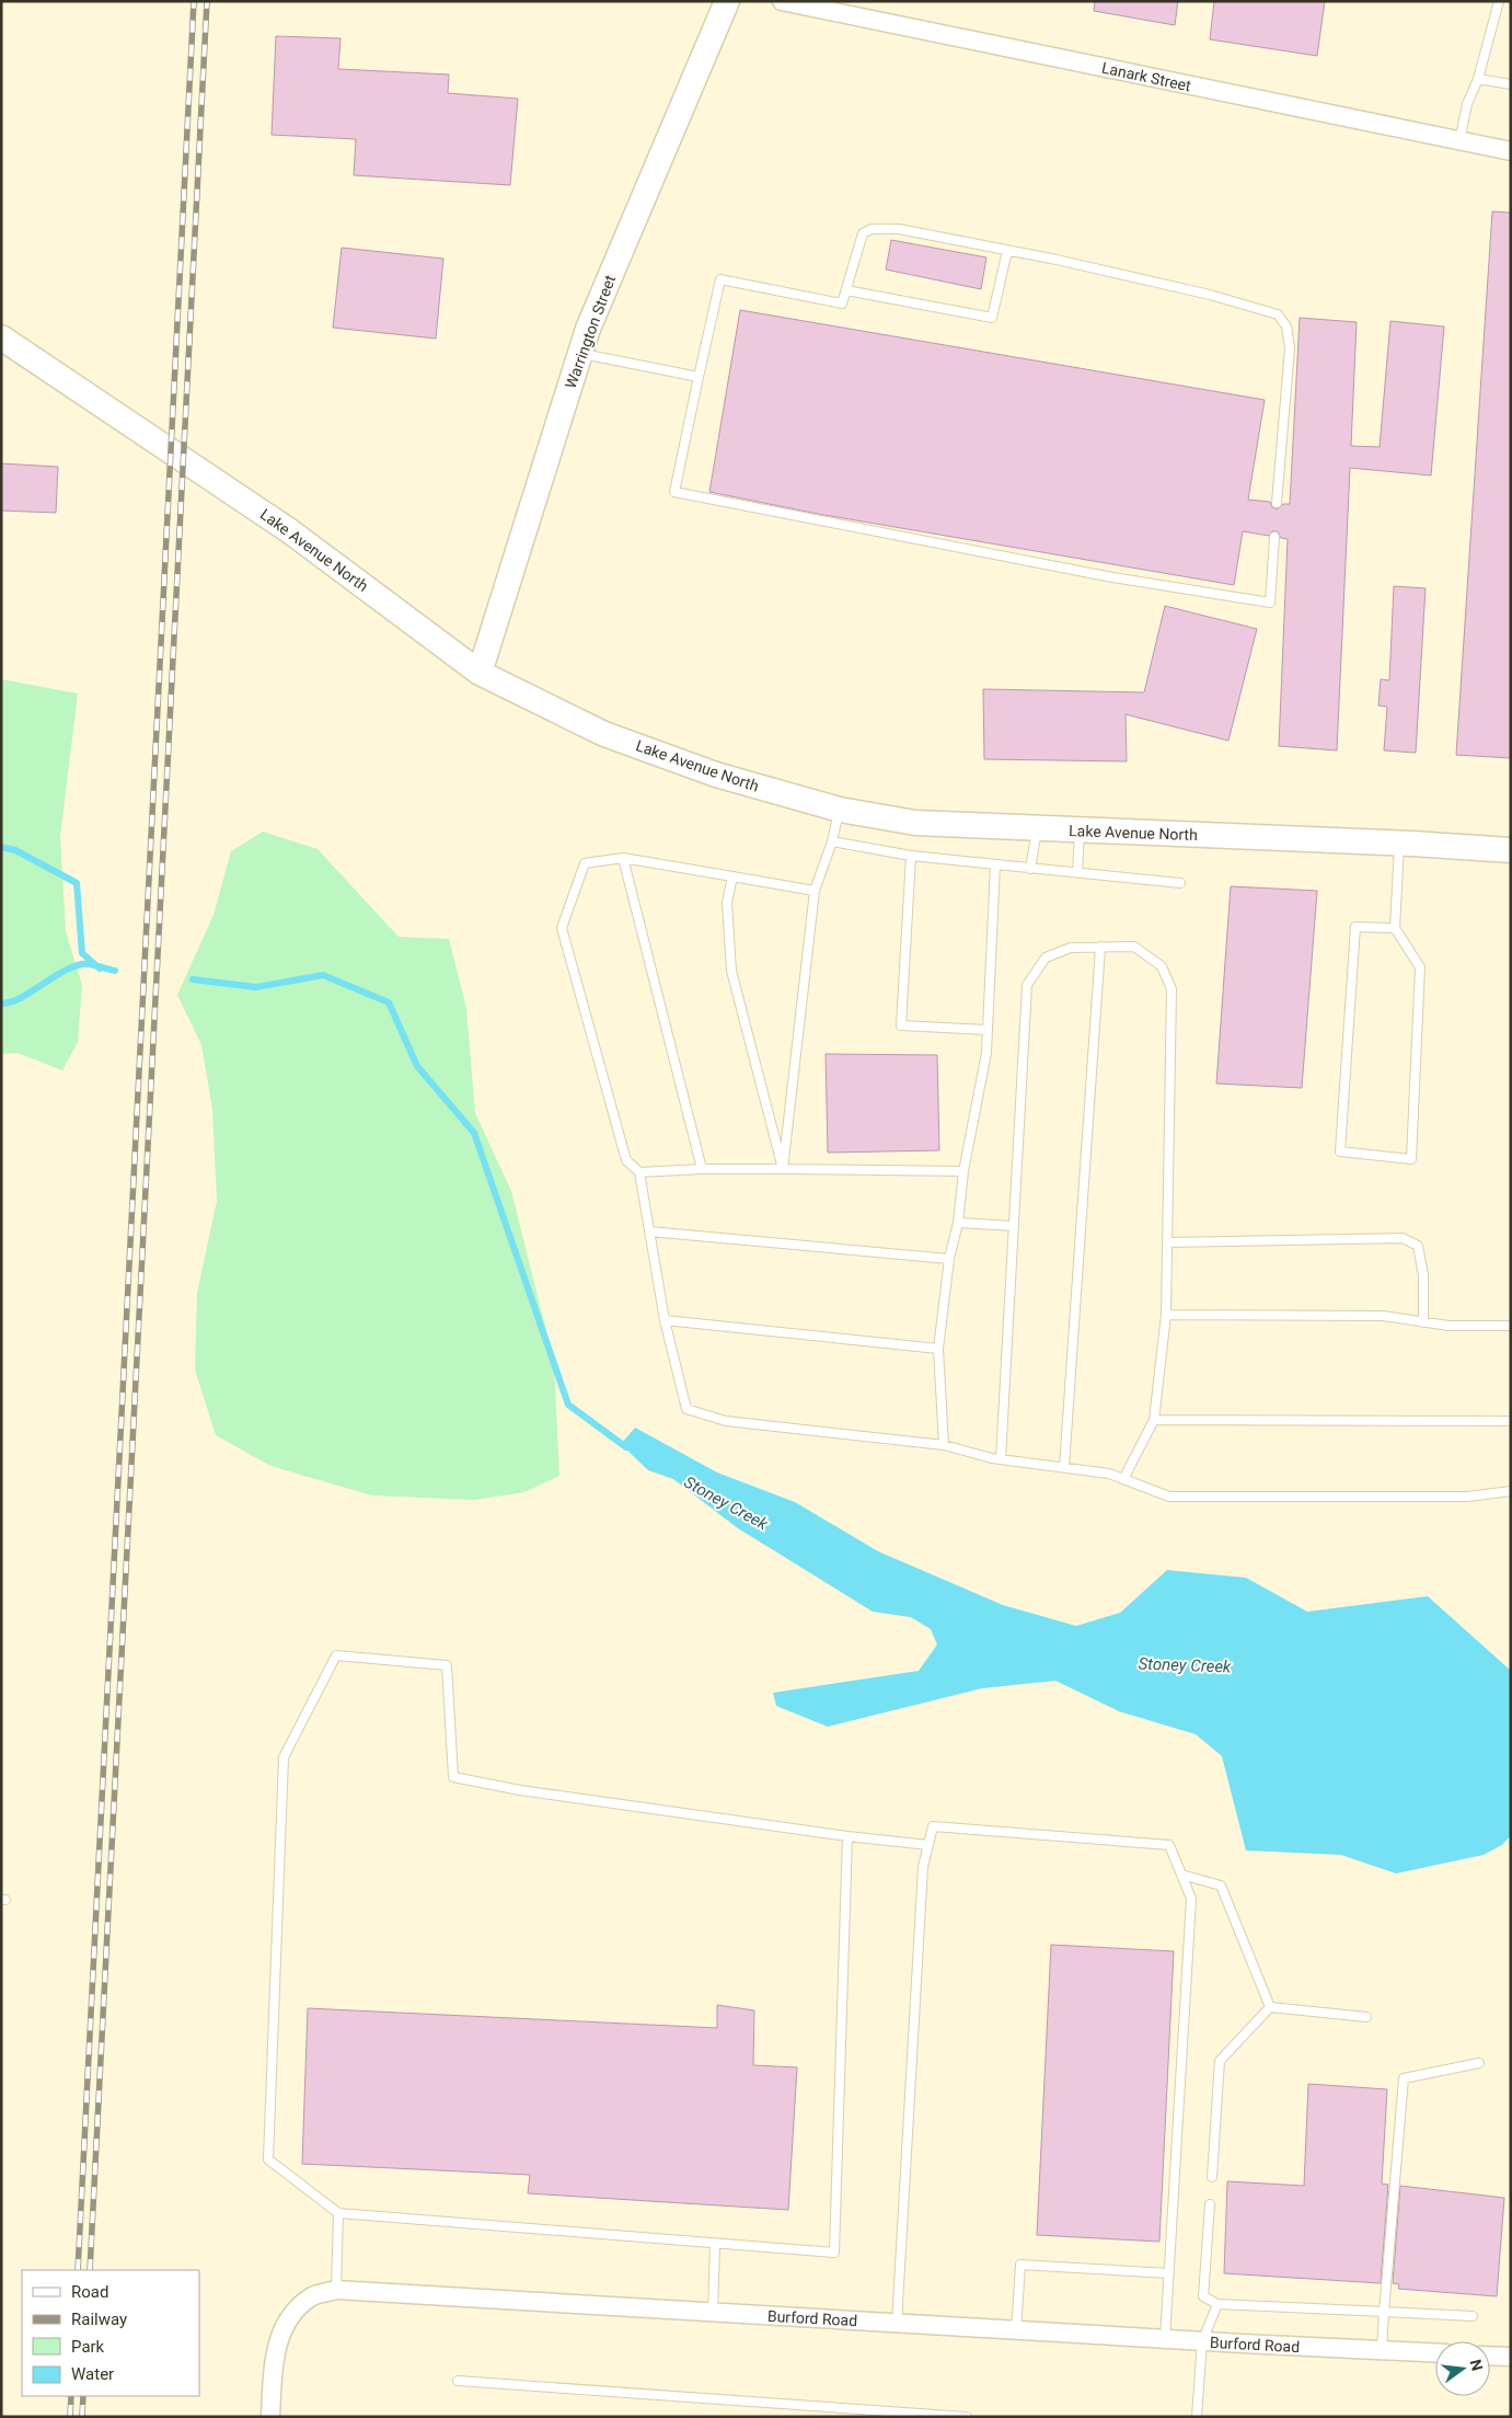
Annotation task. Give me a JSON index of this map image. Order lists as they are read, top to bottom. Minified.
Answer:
{"streets":{"street":["Lanark Street","Warrington Street","Lake Avenue North","Burford Road"]},"crossings":[["Warrington Street","Lake Avenue North"]],"water":["Stoney Creek"],"legend":["Road","Railway","Park","Water"],"north":"right"}
